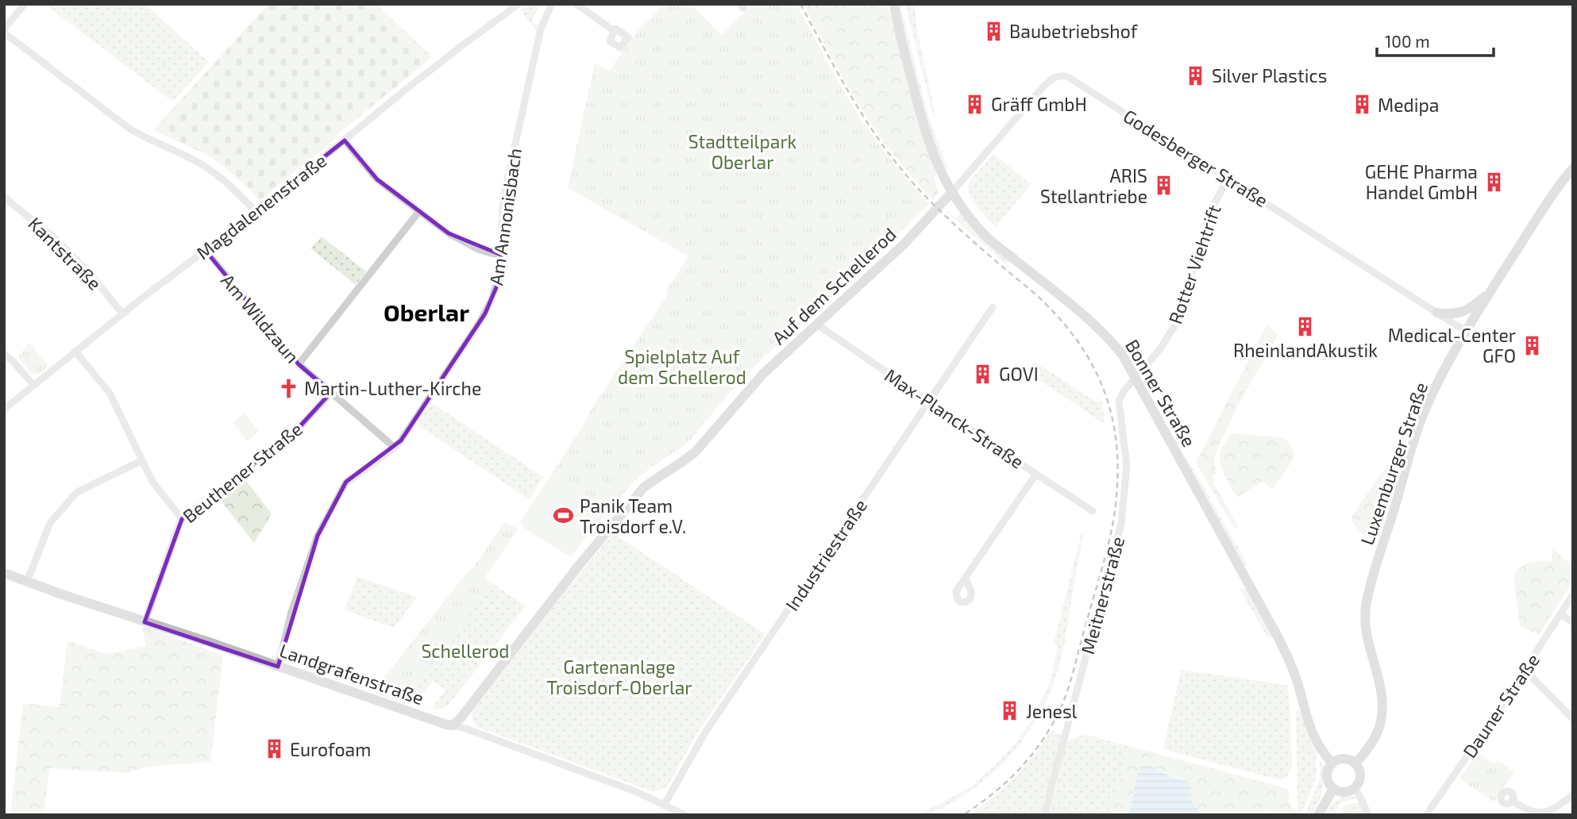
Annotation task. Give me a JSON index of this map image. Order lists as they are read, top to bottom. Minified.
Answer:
{"streets":{"street":["Godesberger Straße","Magdalenenstraße","Am Annonisbach","Kantstraße","Rotter Viehtrift","Auf dem Schellerod","Am Wildzaun","Bonner Straße","Max-Planck-Straße","Luxemburger Straße","Beuthener Straße","Industriestraße","Meitnerstraße","Landgrafenstraße","Dauner Straße"]},"crossings":[["Godesberger Straße","Rotter Viehtrift"],["Godesberger Straße","Auf dem Schellerod"],["Godesberger Straße","Bonner Straße"],["Godesberger Straße","Luxemburger Straße"],["Magdalenenstraße","Kantstraße"],["Magdalenenstraße","Am Wildzaun"],["Am Annonisbach","Am Wildzaun"],["Am Annonisbach","Landgrafenstraße"],["Rotter Viehtrift","Bonner Straße"],["Rotter Viehtrift","Meitnerstraße"],["Auf dem Schellerod","Bonner Straße"],["Auf dem Schellerod","Max-Planck-Straße"],["Auf dem Schellerod","Landgrafenstraße"],["Am Wildzaun","Beuthener Straße"],["Bonner Straße","Luxemburger Straße"],["Bonner Straße","Meitnerstraße"],["Max-Planck-Straße","Industriestraße"],["Beuthener Straße","Landgrafenstraße"],["Industriestraße","Landgrafenstraße"]],"districts":["Oberlar"],"parks":["Stadtteilpark Oberlar","Spielplatz Auf dem Schellerod","Schellerod","Gartenanlage Troisdorf-Oberlar"],"places":{"building":["Baubetriebshof","Silver Plastics","Gräff GmbH","Medipa","GEHE Pharma Handel GmbH","ARIS Stellantriebe","RheinlandAkustik","Medical-Center GFO","GOVI","Jenesl","Eurofoam"],"church":["Martin-Luther-Kirche"],"sports":["Panik Team Troisdorf e.V."]},"scale_bar":"100 m"}
